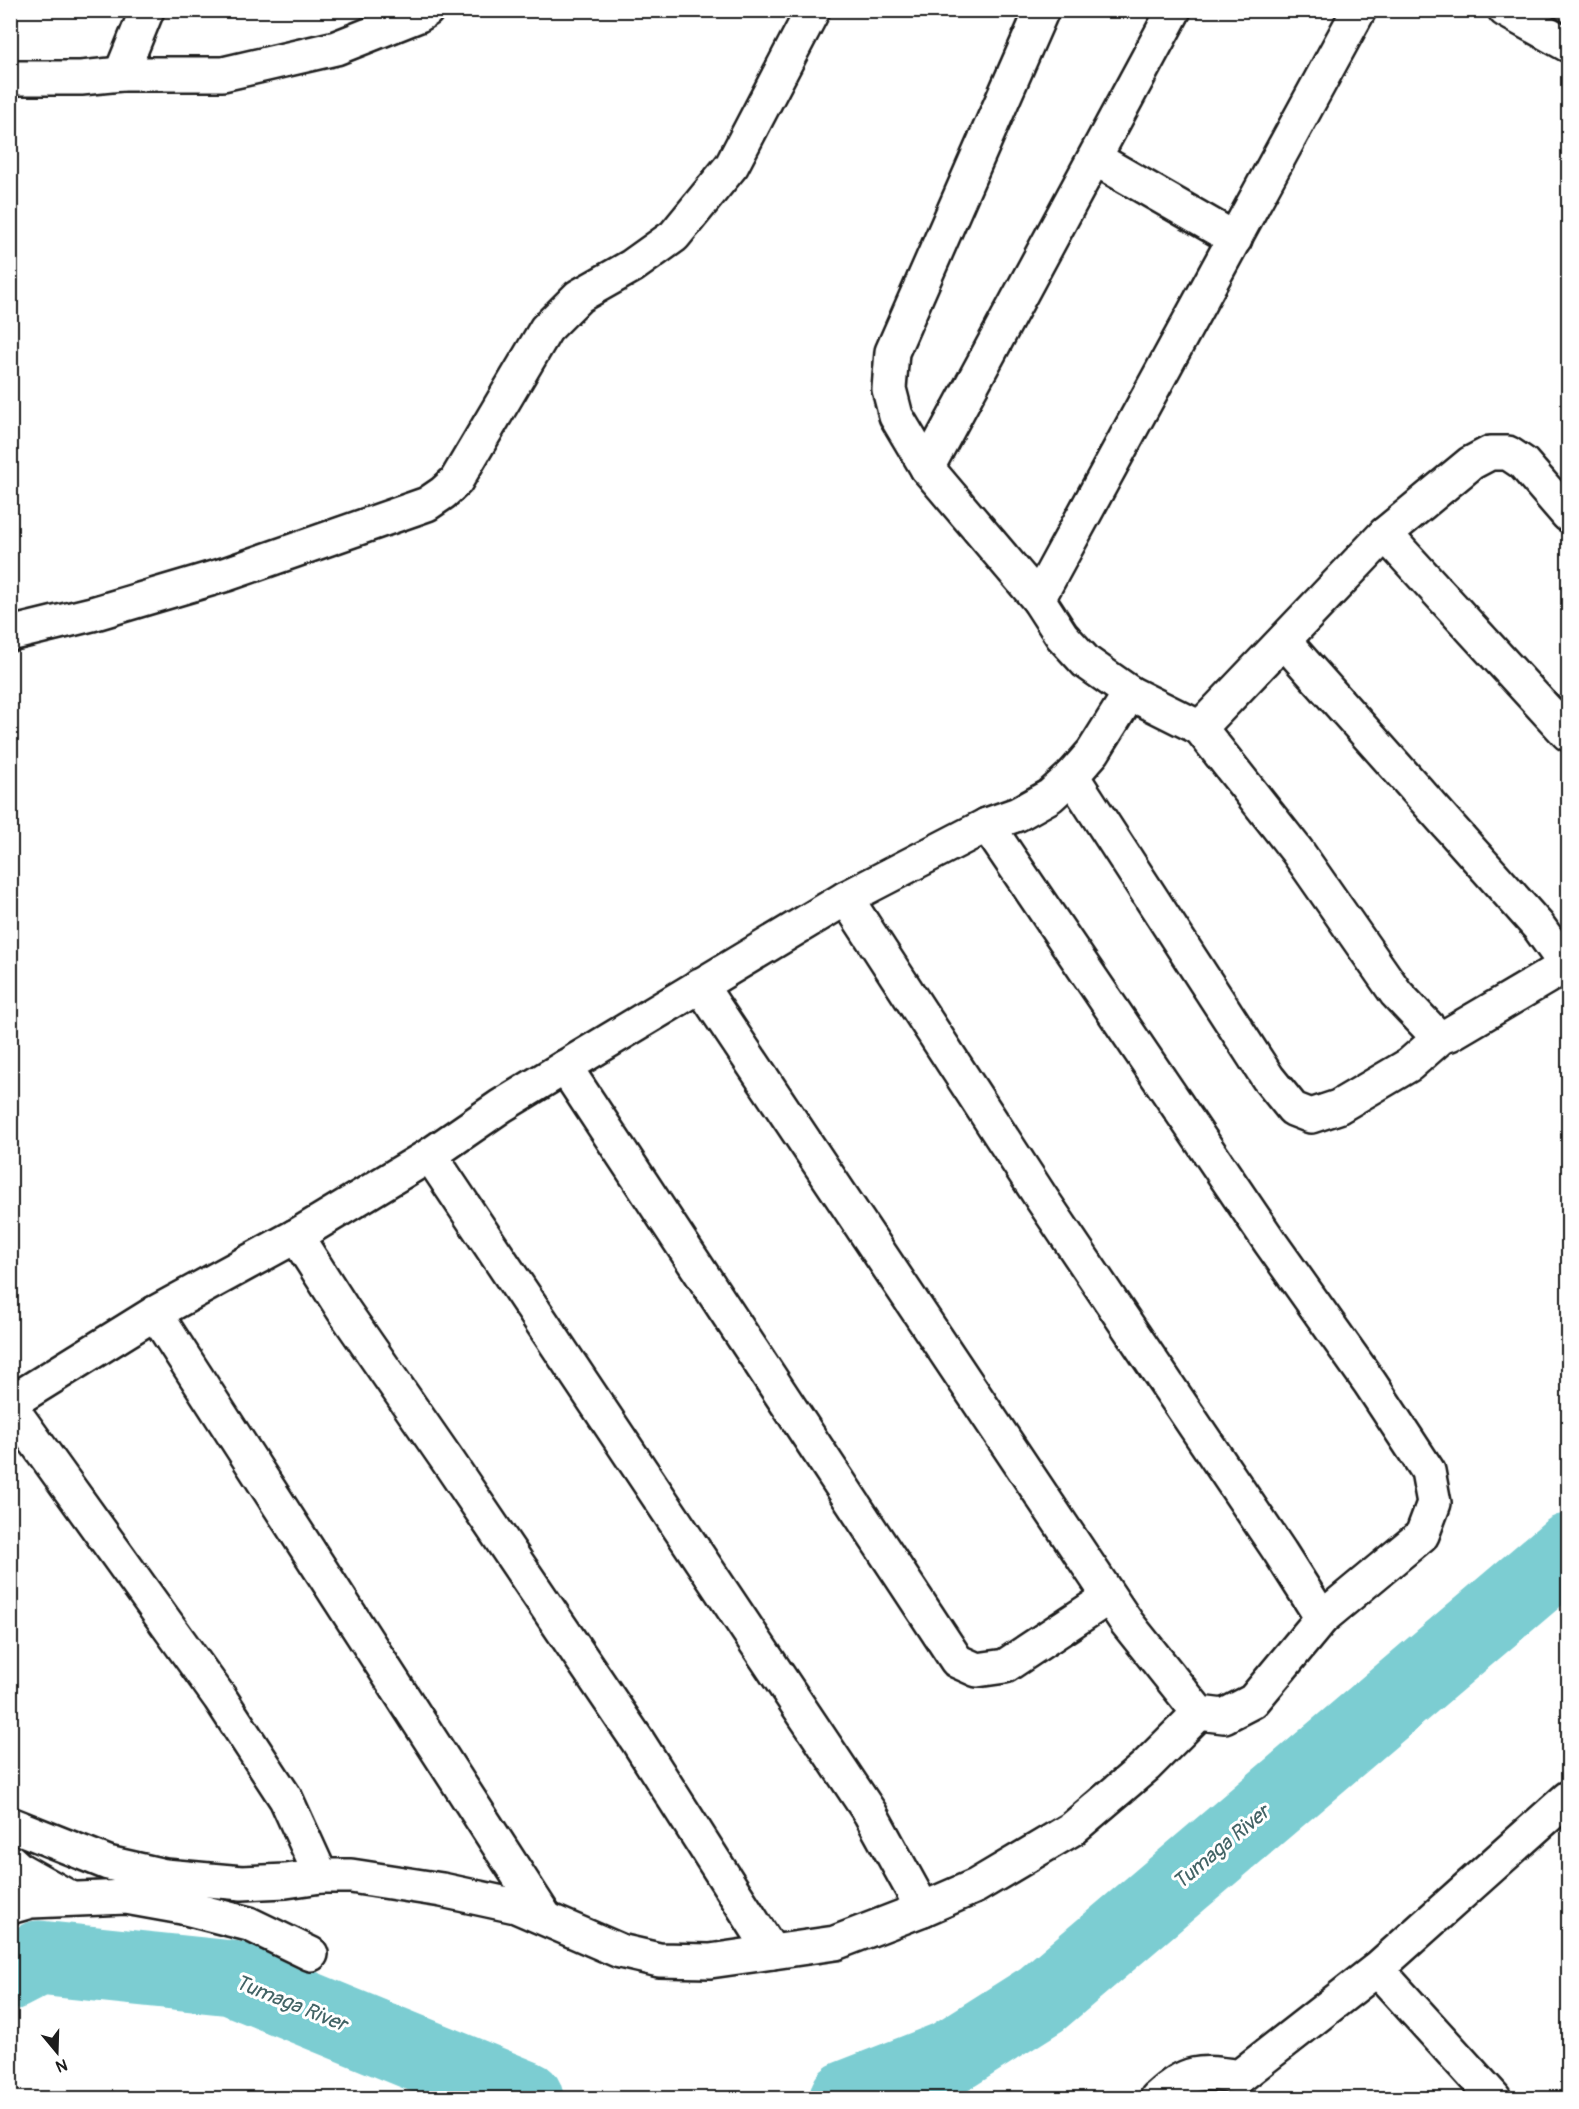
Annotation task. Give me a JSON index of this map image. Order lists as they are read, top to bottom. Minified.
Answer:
{"water":["Tumaga River"],"north":"bottom"}
